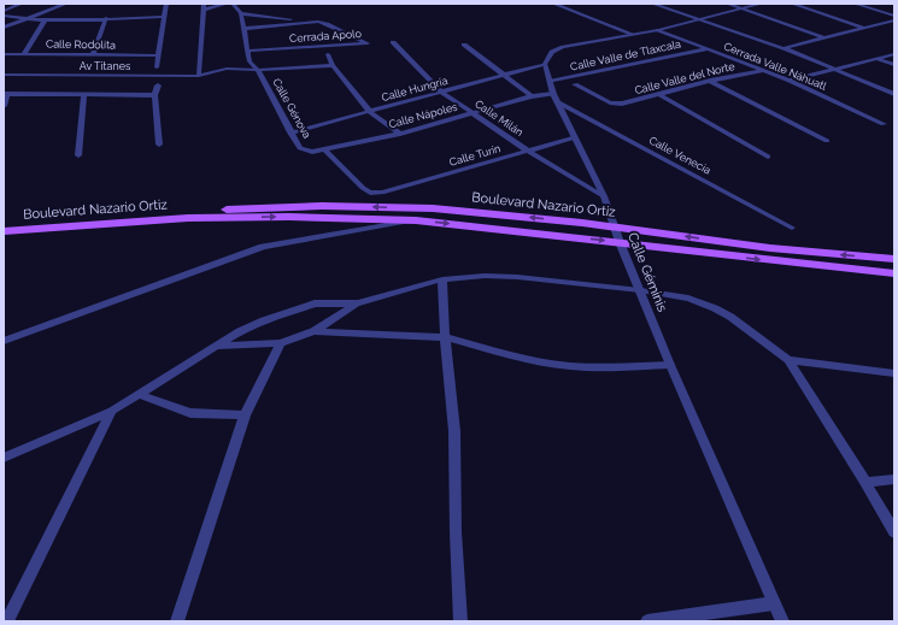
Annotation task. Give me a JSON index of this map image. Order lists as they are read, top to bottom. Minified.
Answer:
{"streets":{"main road":["Boulevard Nazario Ortiz"],"street":["Cerrada Apolo","Calle Rodolita","Calle Valle de Tlaxcala","Av Titanes","Cerrada Valle Náhuatl","Calle Valle del Norte","Calle Hungría","Calle Génova","Calle Nápoles","Calle Milán","Calle Turín","Calle Venecia","Calle Géminis"]},"crossings":[["Cerrada Apolo","Calle Génova"],["Calle Valle de Tlaxcala","Cerrada Valle Náhuatl"],["Calle Valle de Tlaxcala","Calle Géminis"],["Cerrada Valle Náhuatl","Calle Valle del Norte"],["Calle Hungría","Calle Génova"],["Calle Hungría","Calle Milán"],["Calle Hungría","Calle Géminis"],["Calle Génova","Calle Nápoles"],["Calle Génova","Calle Turín"],["Calle Nápoles","Calle Milán"],["Calle Nápoles","Calle Géminis"],["Calle Milán","Calle Turín"],["Calle Milán","Calle Géminis"],["Calle Turín","Calle Géminis"],["Calle Venecia","Calle Géminis"],["Boulevard Nazario Ortiz","Calle Géminis"]]}
